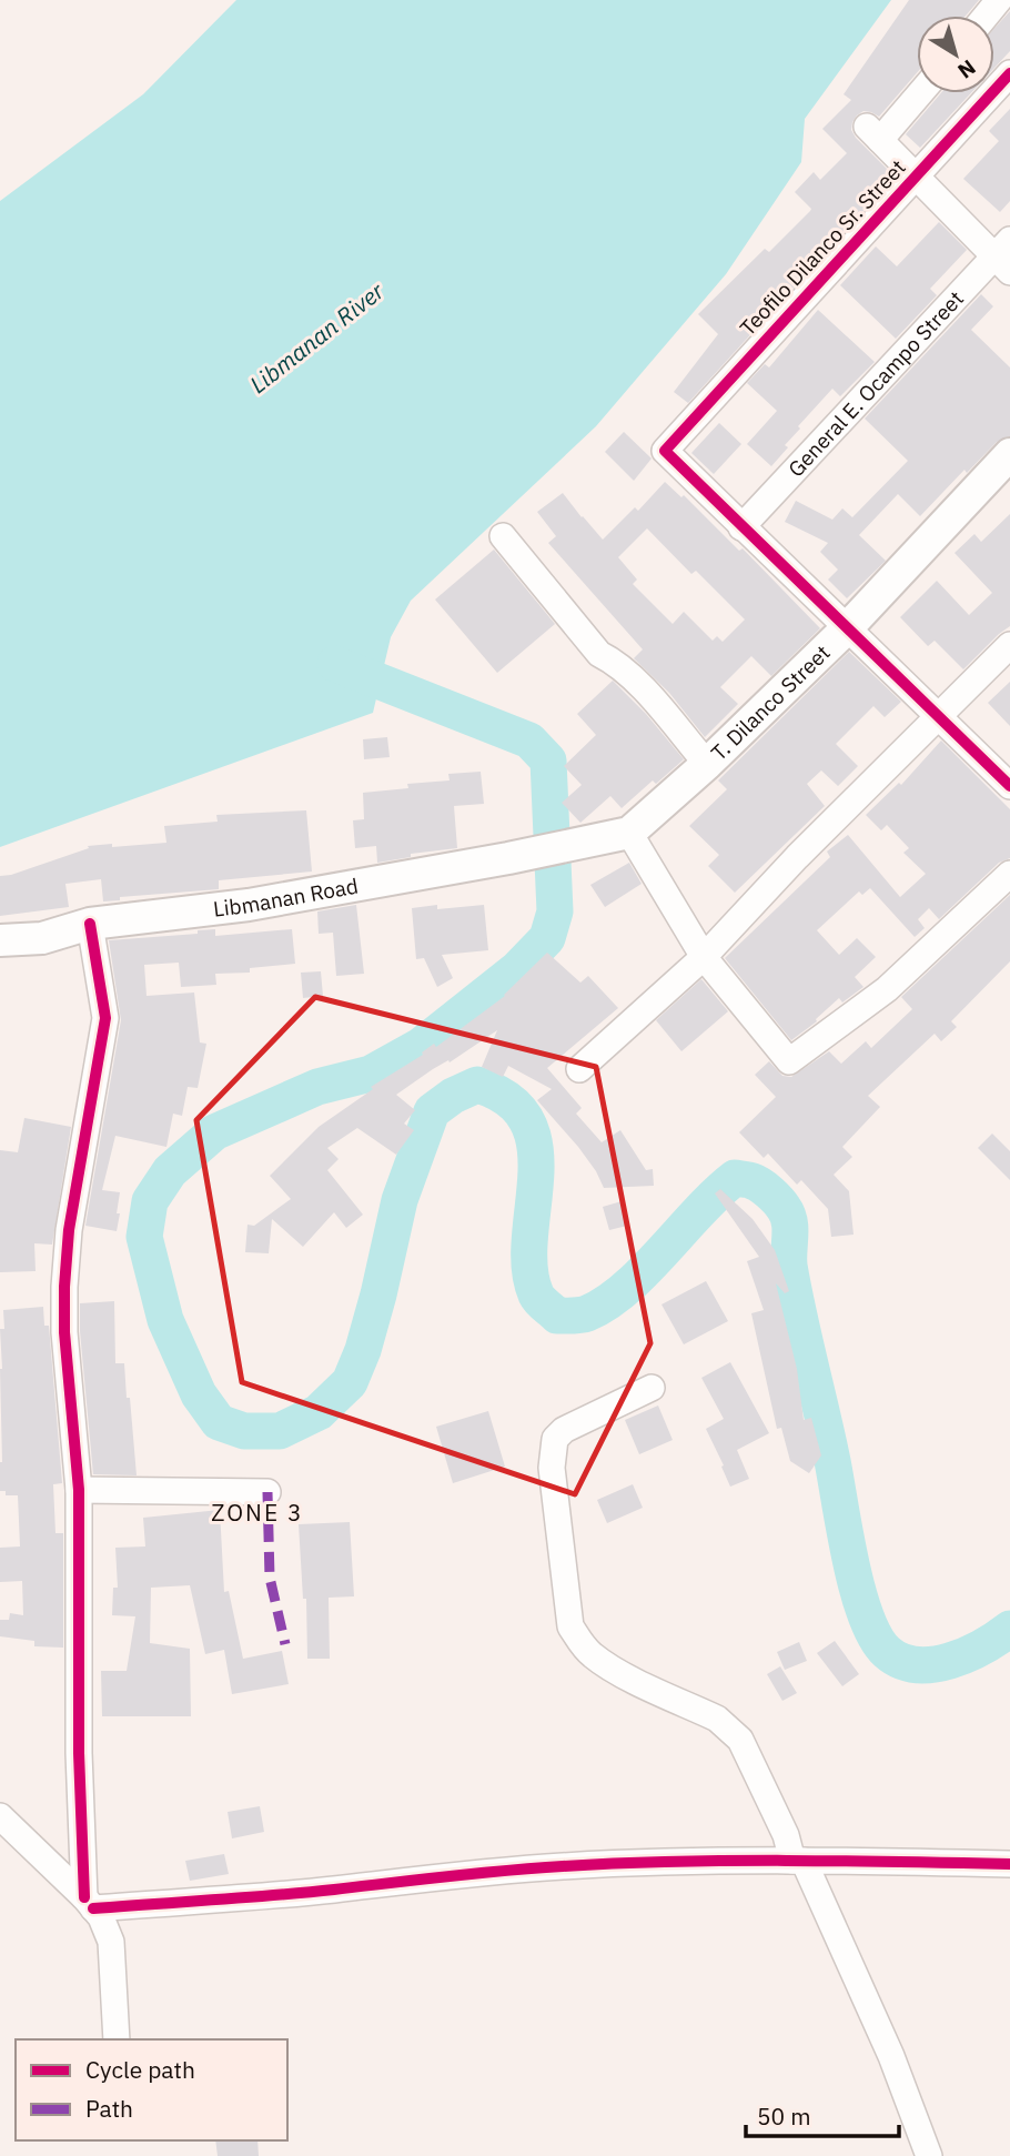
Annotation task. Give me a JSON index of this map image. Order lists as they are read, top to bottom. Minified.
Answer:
{"streets":{"main road":["T. Dilanco Street","Libmanan Road"],"street":["Teofilo Dilanco Sr. Street","General E. Ocampo Street"]},"crossings":[["Teofilo Dilanco Sr. Street","General E. Ocampo Street"],["T. Dilanco Street","Libmanan Road"]],"districts":["ZONE 3"],"water":["Libmanan River"],"legend":["Cycle path","Path"],"scale_bar":"50 m","north":"bottom right"}
